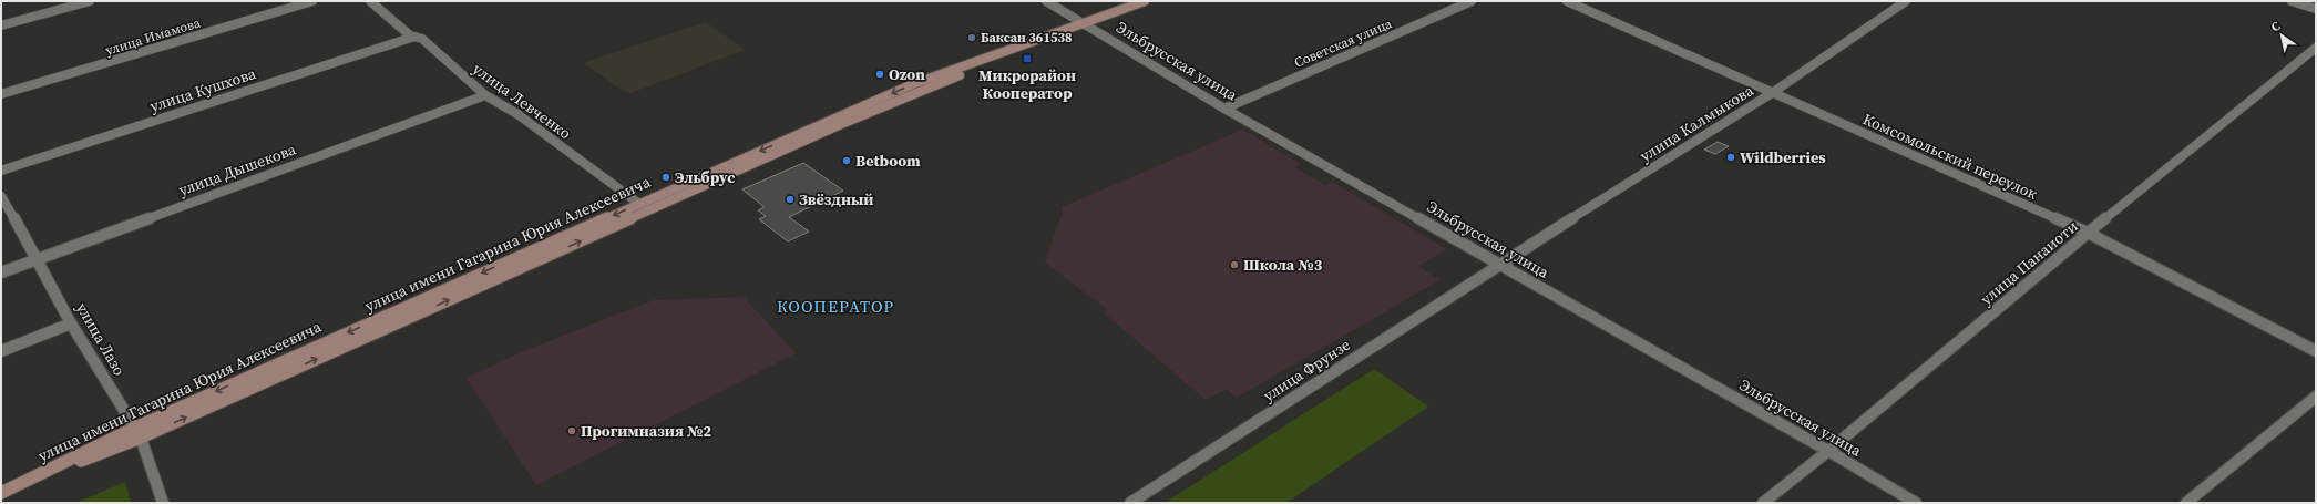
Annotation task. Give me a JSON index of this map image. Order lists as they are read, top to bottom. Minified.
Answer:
{"streets":{"street":["улица Имамова","Советская улица","Эльбрусская улица","улица Кушхова","улица Левченко","улица Калмыкова","Комсомольский переулок","улица Дышекова","улица имени Гагарина Юрия Алексеевича","улица Панаиоти","улица Лазо","улица Фрунзе"]},"crossings":[["Советская улица","Эльбрусская улица"],["Эльбрусская улица","улица Калмыкова"],["Эльбрусская улица","улица имени Гагарина Юрия Алексеевича"],["Эльбрусская улица","улица Панаиоти"],["Эльбрусская улица","улица Фрунзе"],["улица Кушхова","улица Левченко"],["улица Левченко","улица Дышекова"],["улица Левченко","улица имени Гагарина Юрия Алексеевича"],["улица Калмыкова","Комсомольский переулок"],["улица Калмыкова","улица Фрунзе"],["Комсомольский переулок","улица Панаиоти"],["улица Дышекова","улица Лазо"],["улица имени Гагарина Юрия Алексеевича","улица Лазо"]],"districts":["КООПЕРАТОР"],"places":{"other":["Баксан 361538","Ozon","Wildberries","Betboom","Эльбрус","Звёздный","Школа №3","Прогимназия №2"],"transit":["Микрорайон Кооператор"]},"north":"top left"}
